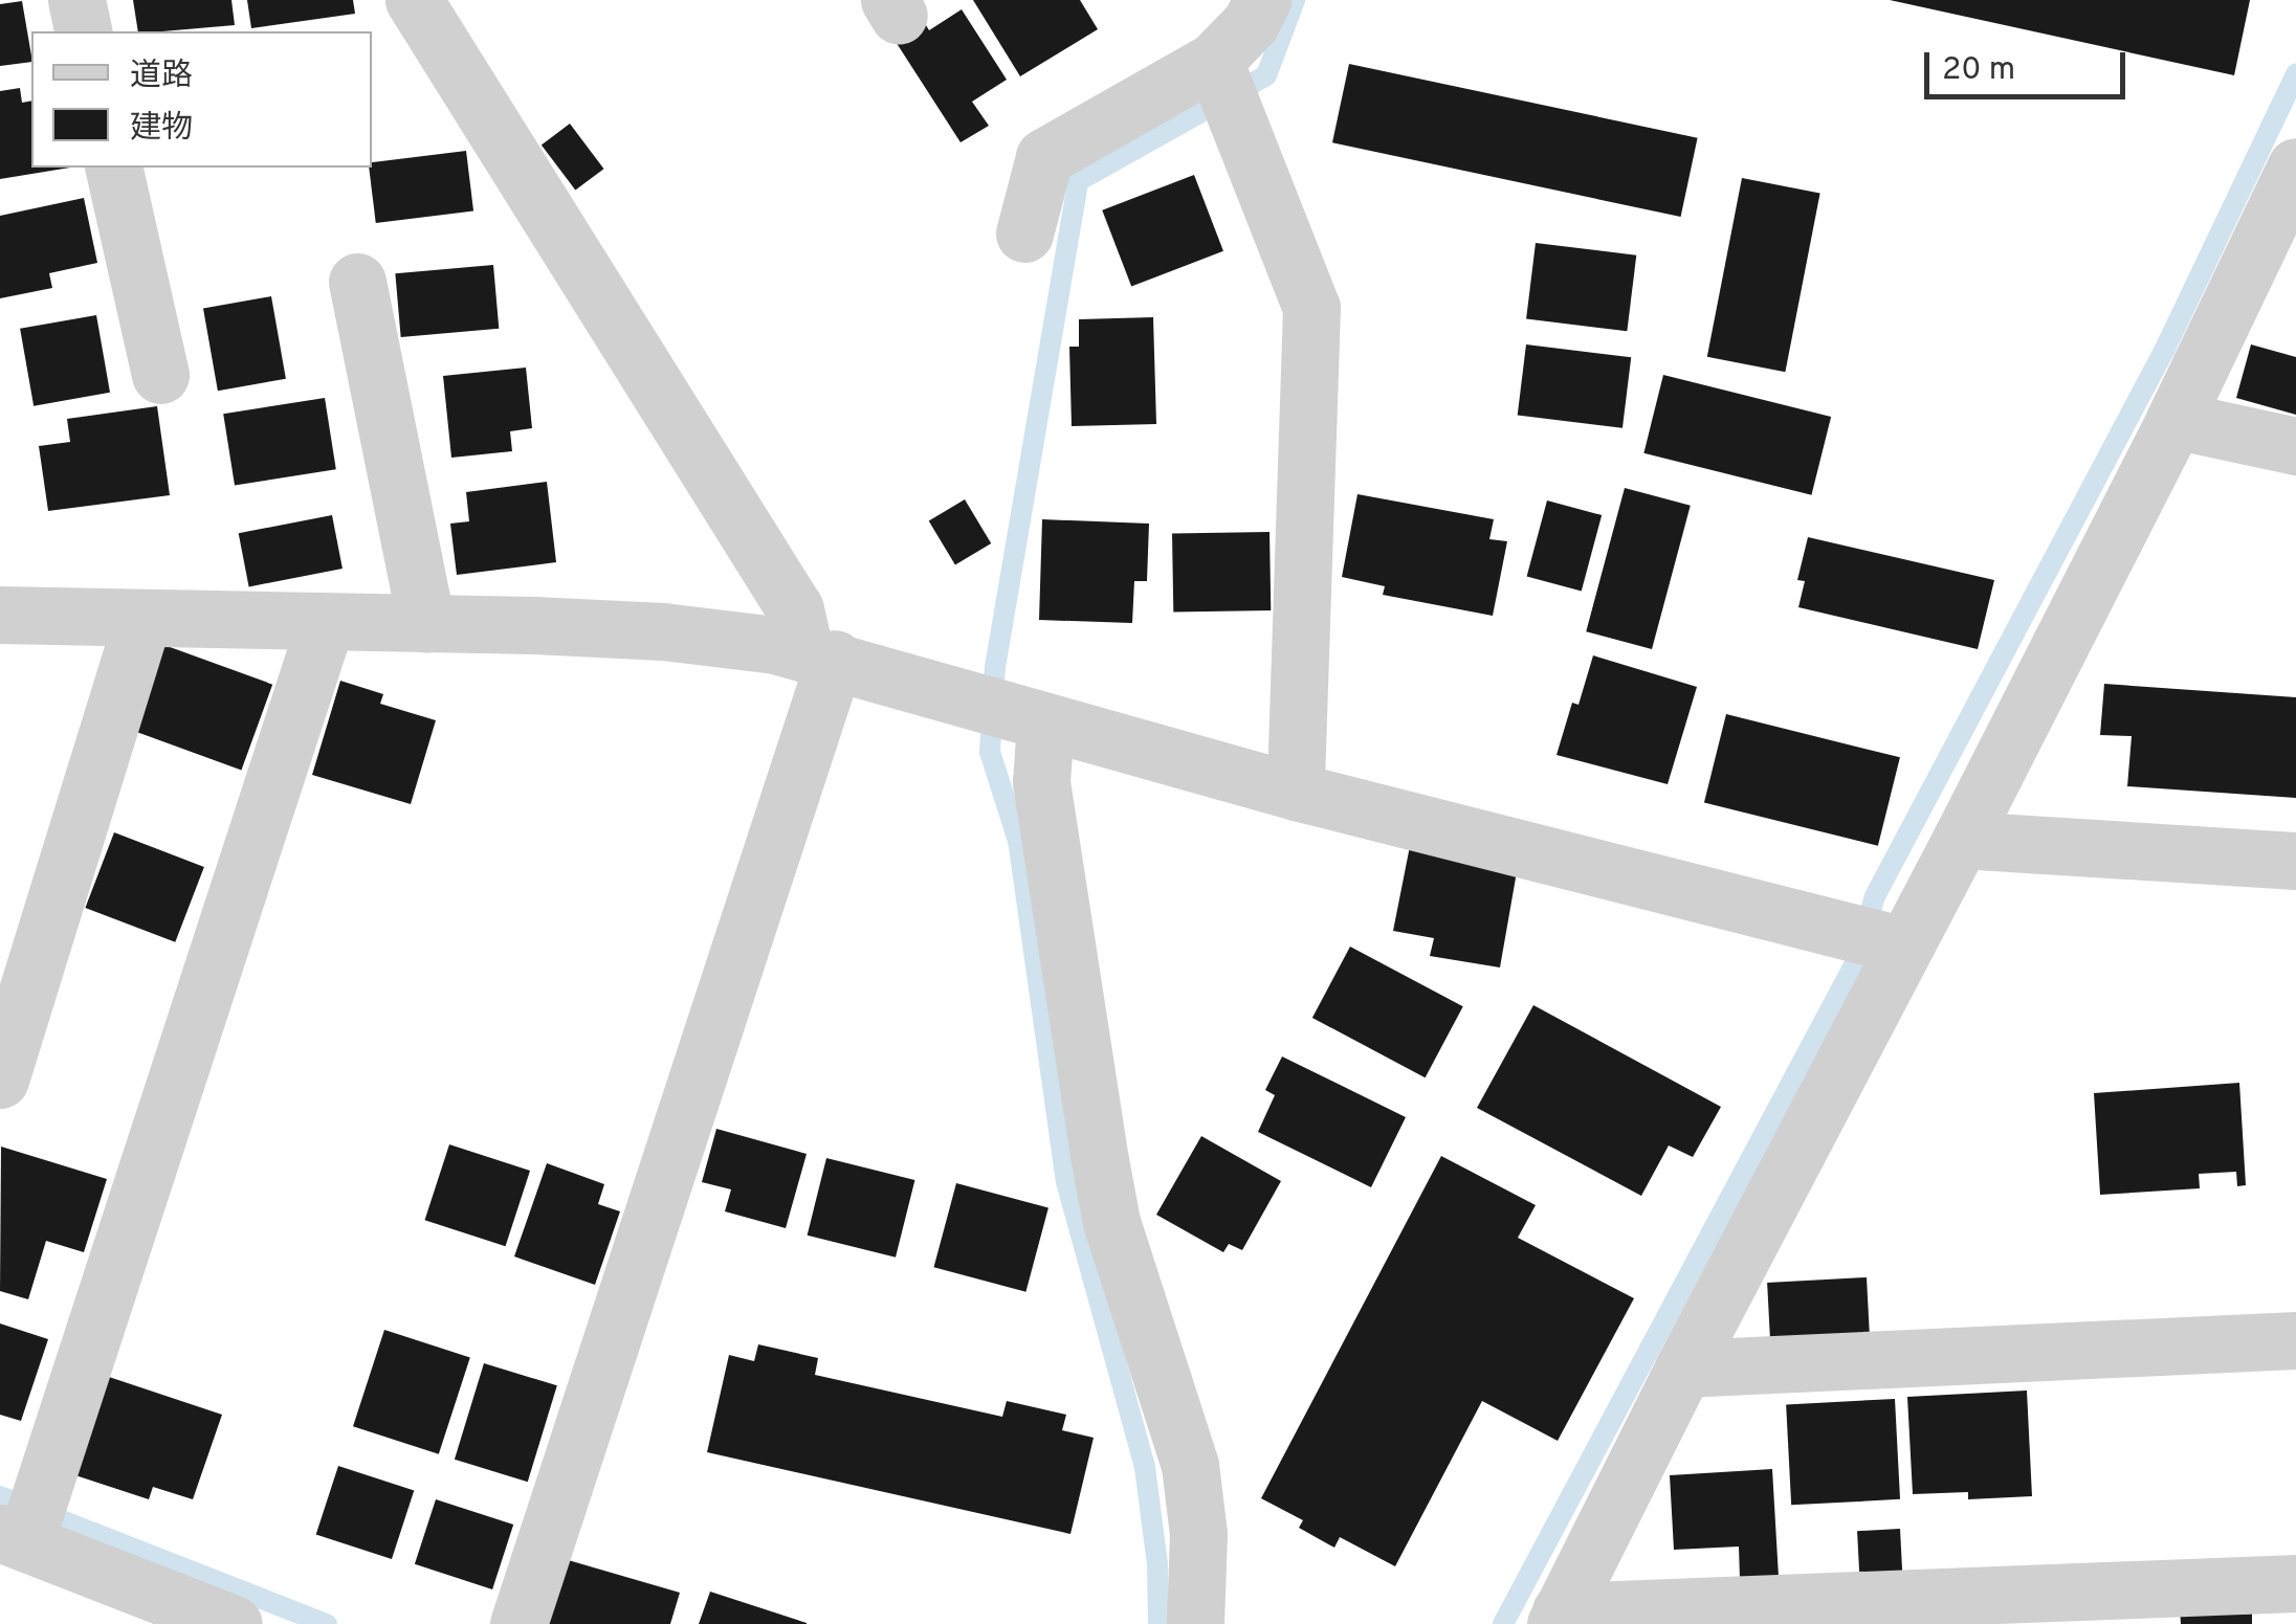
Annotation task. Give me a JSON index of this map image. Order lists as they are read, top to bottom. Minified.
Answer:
{"legend":["道路","建物"],"scale_bar":"20 m"}
